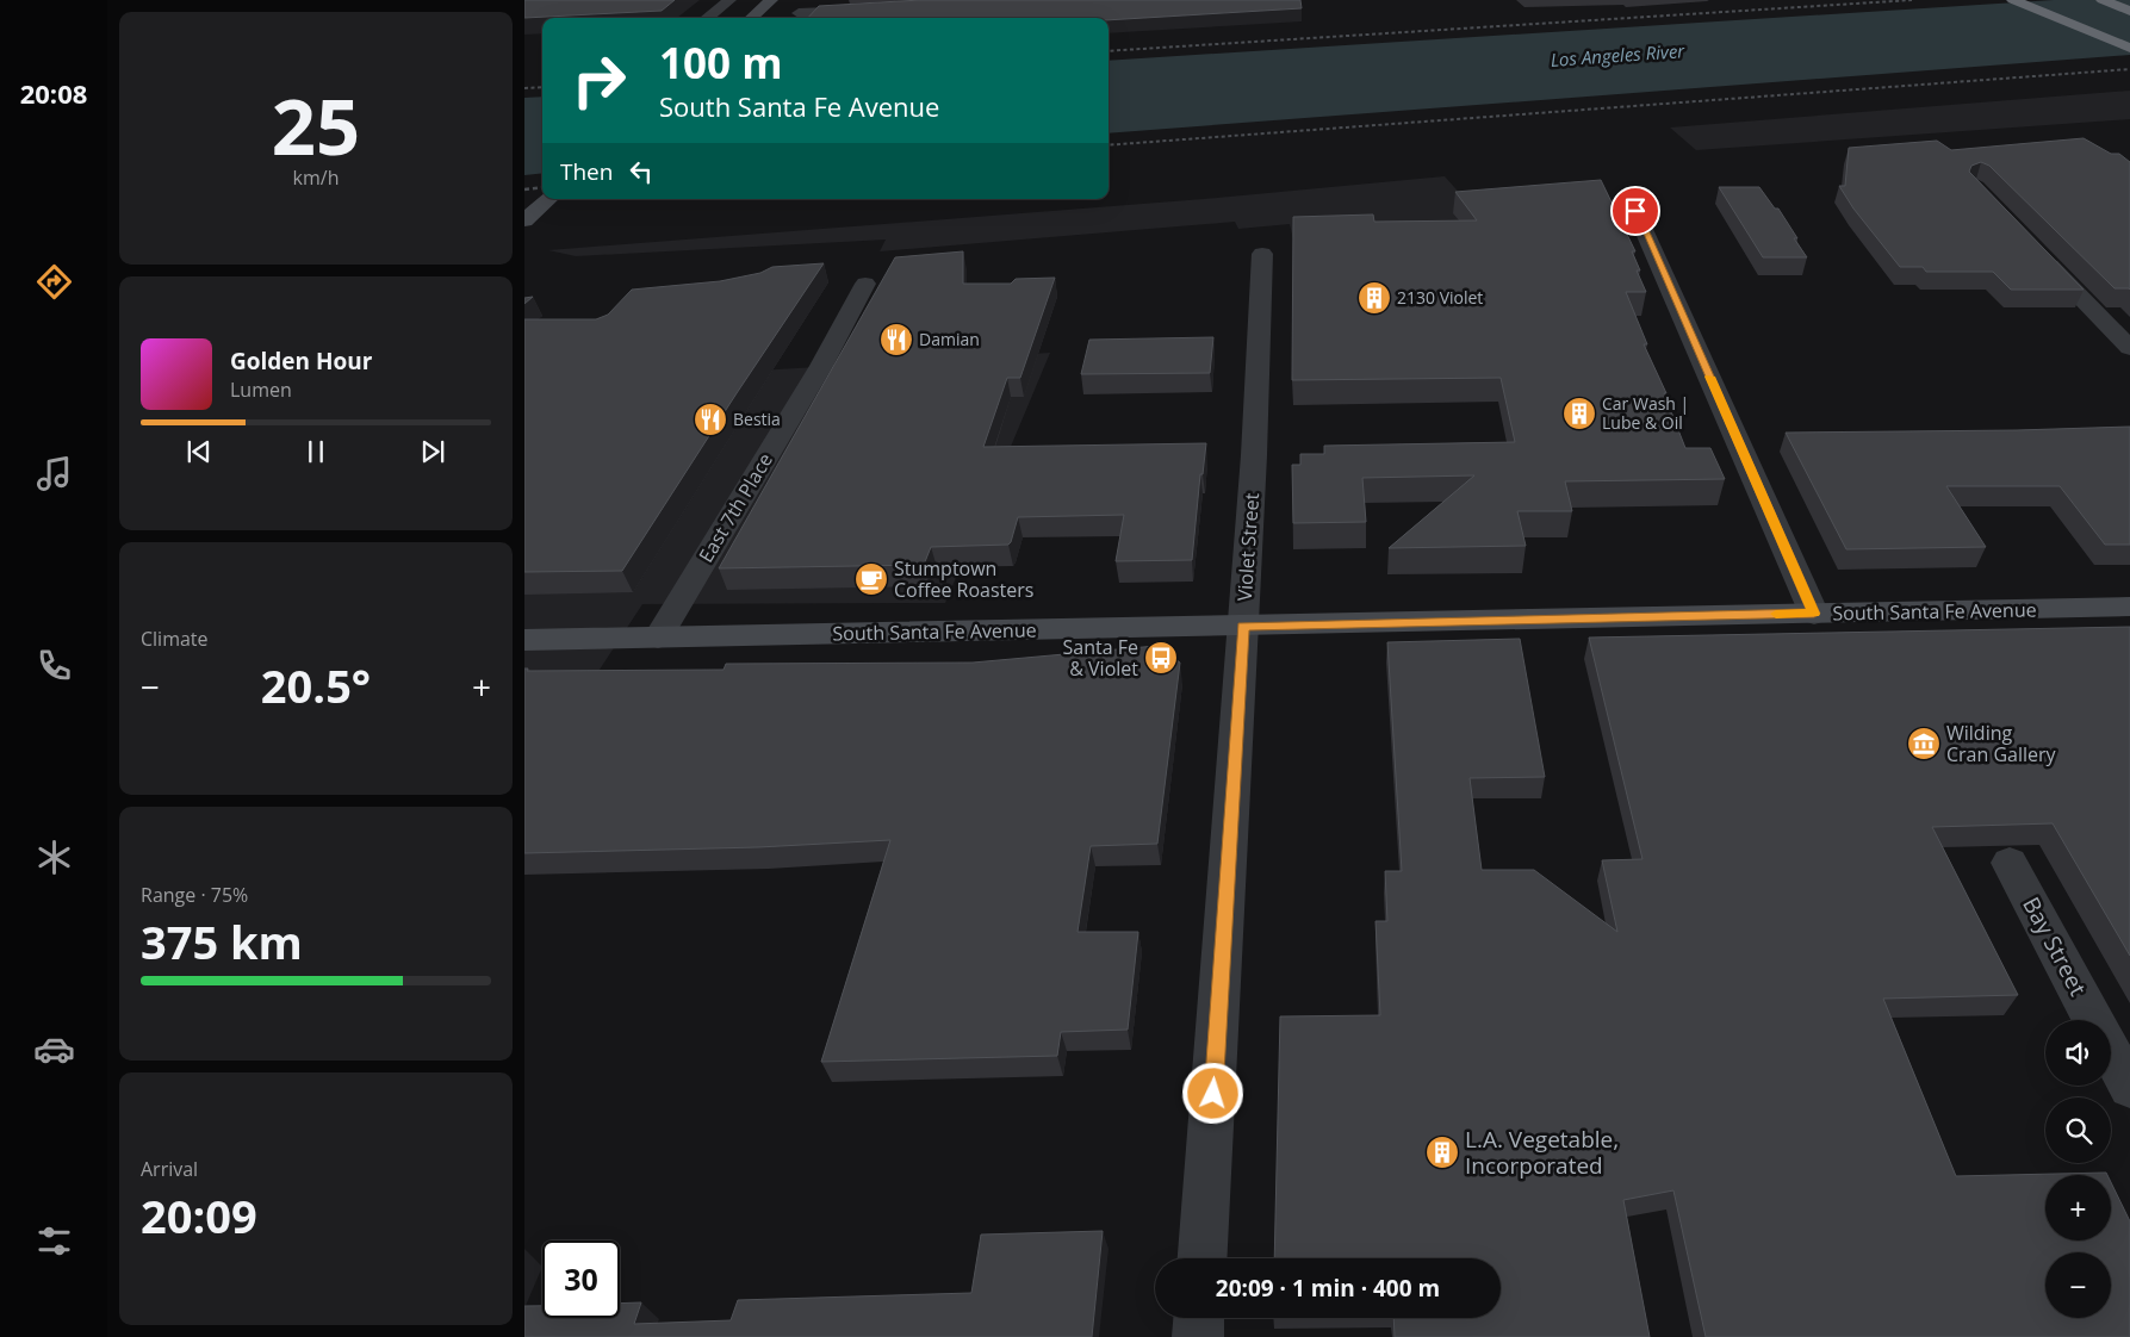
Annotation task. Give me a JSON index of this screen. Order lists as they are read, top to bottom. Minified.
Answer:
{"streets":{"main road":["South Santa Fe Avenue"],"street":["East 7th Place","Violet Street","Bay Street"]},"crossings":[["East 7th Place","South Santa Fe Avenue"],["Violet Street","South Santa Fe Avenue"]],"water":["Los Angeles River"],"places":{"building":["2130 Violet","Car Wash | Lube & Oil","L.A. Vegetable, Incorporated"],"restaurant":["Damian","Bestia"],"cafe":["Stumptown Coffee Roasters"],"bus stop":["Santa Fe & Violet"],"museum":["Wilding Cran Gallery"]},"page":{"tabs":"20:08","tile":[["25","km/h"],"Climate",["Range · 75%","375 km"],["Arrival","20:09"]],"turn":["100 m","South Santa Fe Avenue"],"then":"Then","song":["Golden Hour","Lumen"],"heat":["−","20.5°","+"],"map_buttons":["+","−"],"limit":"30","trip":"20:09 · 1 min · 400 m"}}
